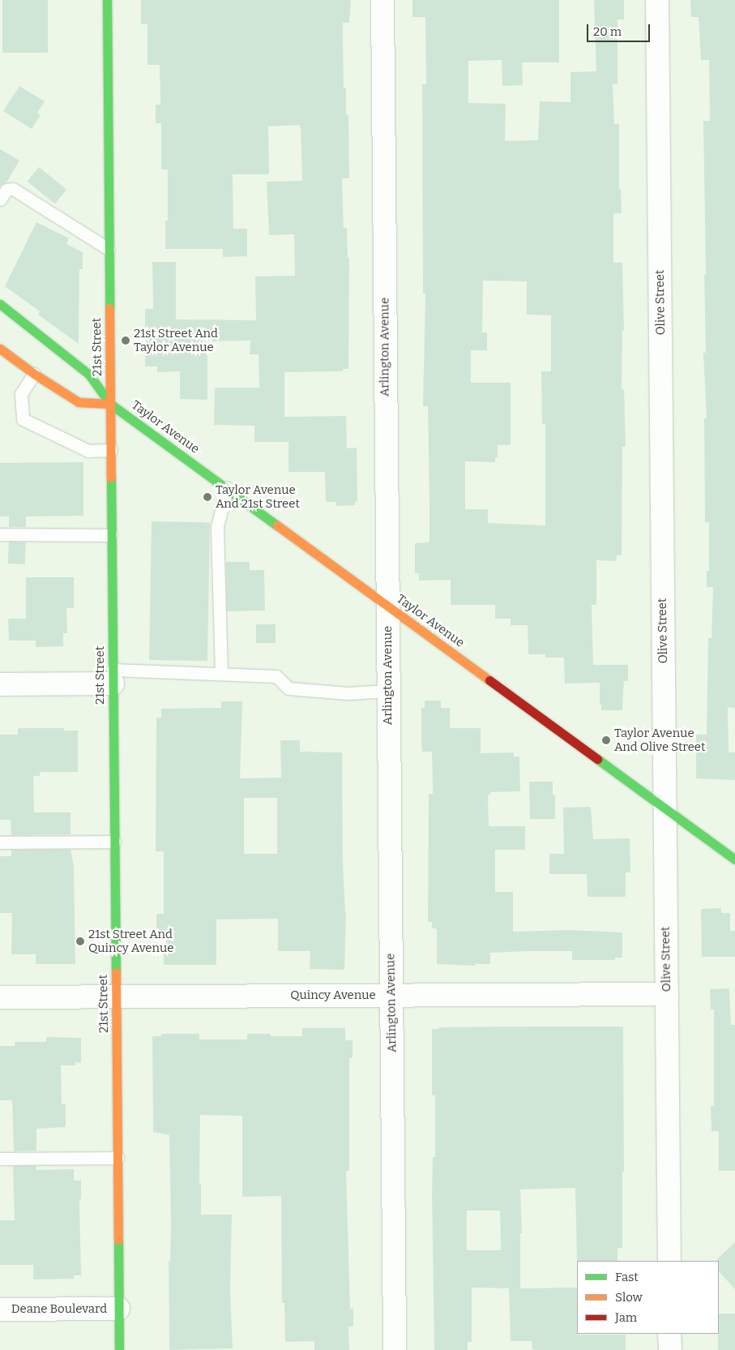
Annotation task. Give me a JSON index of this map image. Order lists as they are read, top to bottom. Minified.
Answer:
{"streets":{"street":["Olive Street","21st Street","Arlington Avenue","Taylor Avenue","Quincy Avenue","Deane Boulevard"]},"crossings":[["Olive Street","Taylor Avenue"],["Olive Street","Quincy Avenue"],["21st Street","Taylor Avenue"],["21st Street","Quincy Avenue"],["21st Street","Deane Boulevard"],["Arlington Avenue","Taylor Avenue"],["Arlington Avenue","Quincy Avenue"]],"places":["21st Street And Taylor Avenue","Taylor Avenue And 21st Street","Taylor Avenue And Olive Street","21st Street And Quincy Avenue"],"legend":["Fast","Slow","Jam"],"scale_bar":"20 m"}
